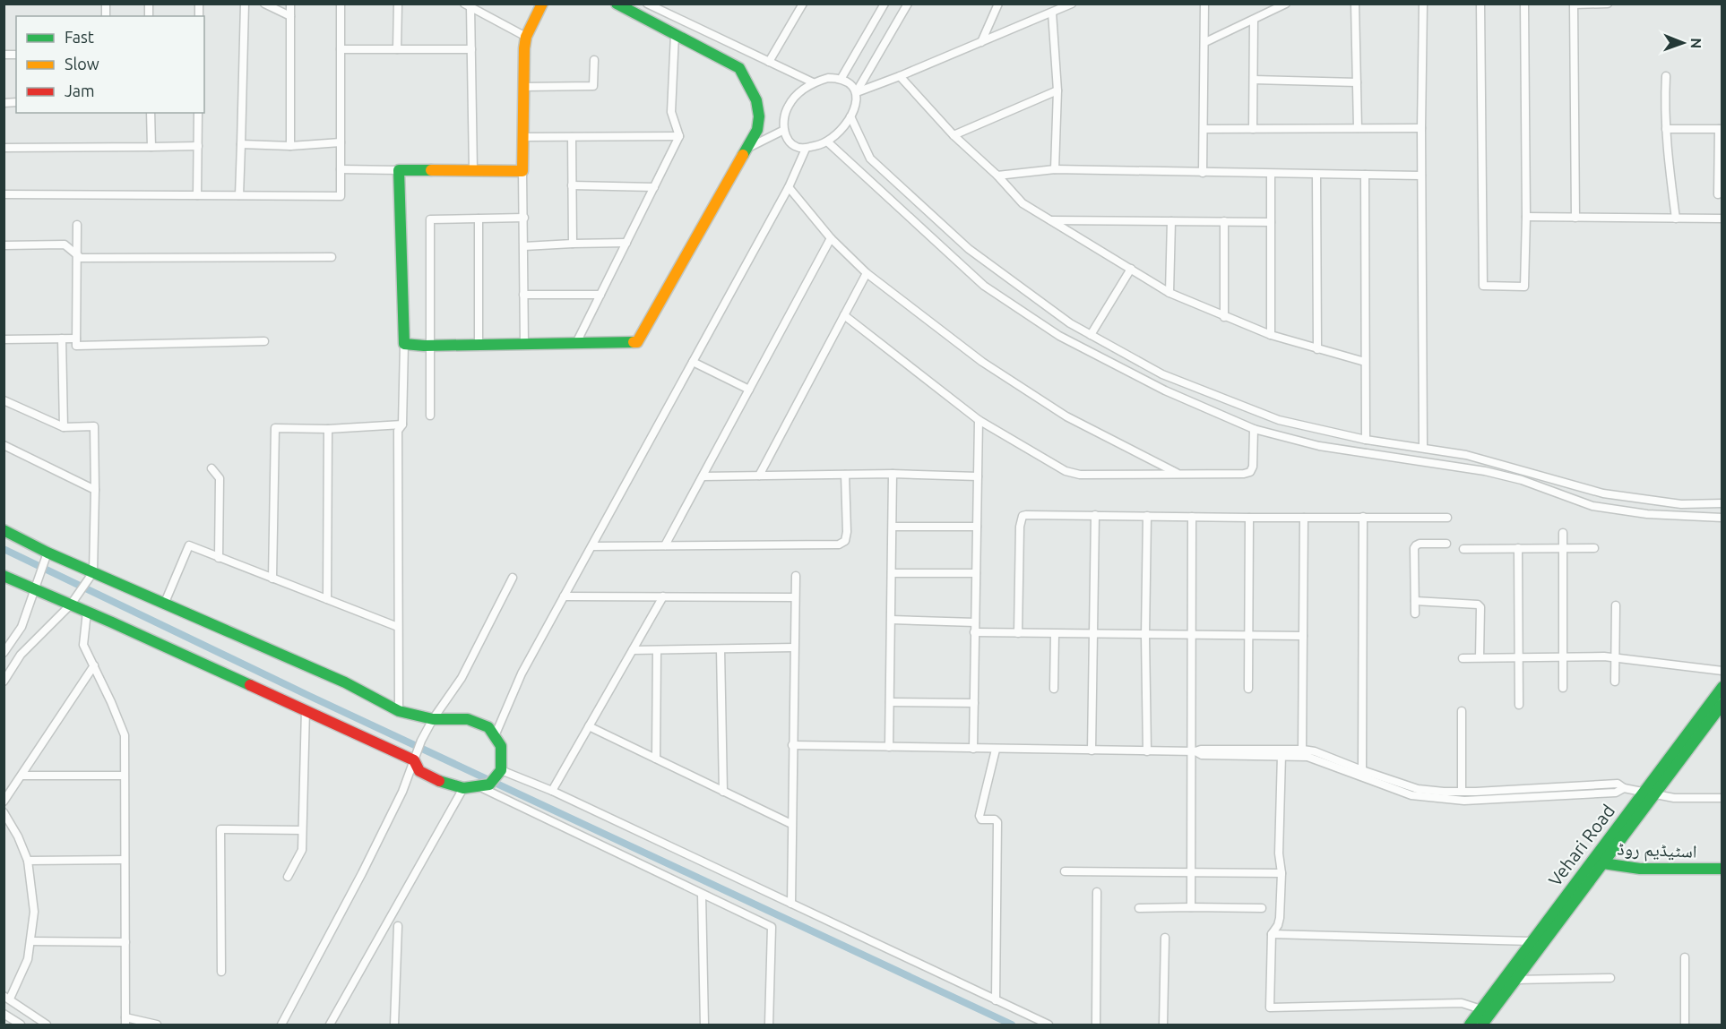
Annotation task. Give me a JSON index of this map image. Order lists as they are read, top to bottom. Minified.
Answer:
{"streets":{"street":["Vehari Road","اسٹیڈیم روڈ"]},"crossings":[["Vehari Road","اسٹیڈیم روڈ"]],"legend":["Fast","Slow","Jam"],"north":"right"}
